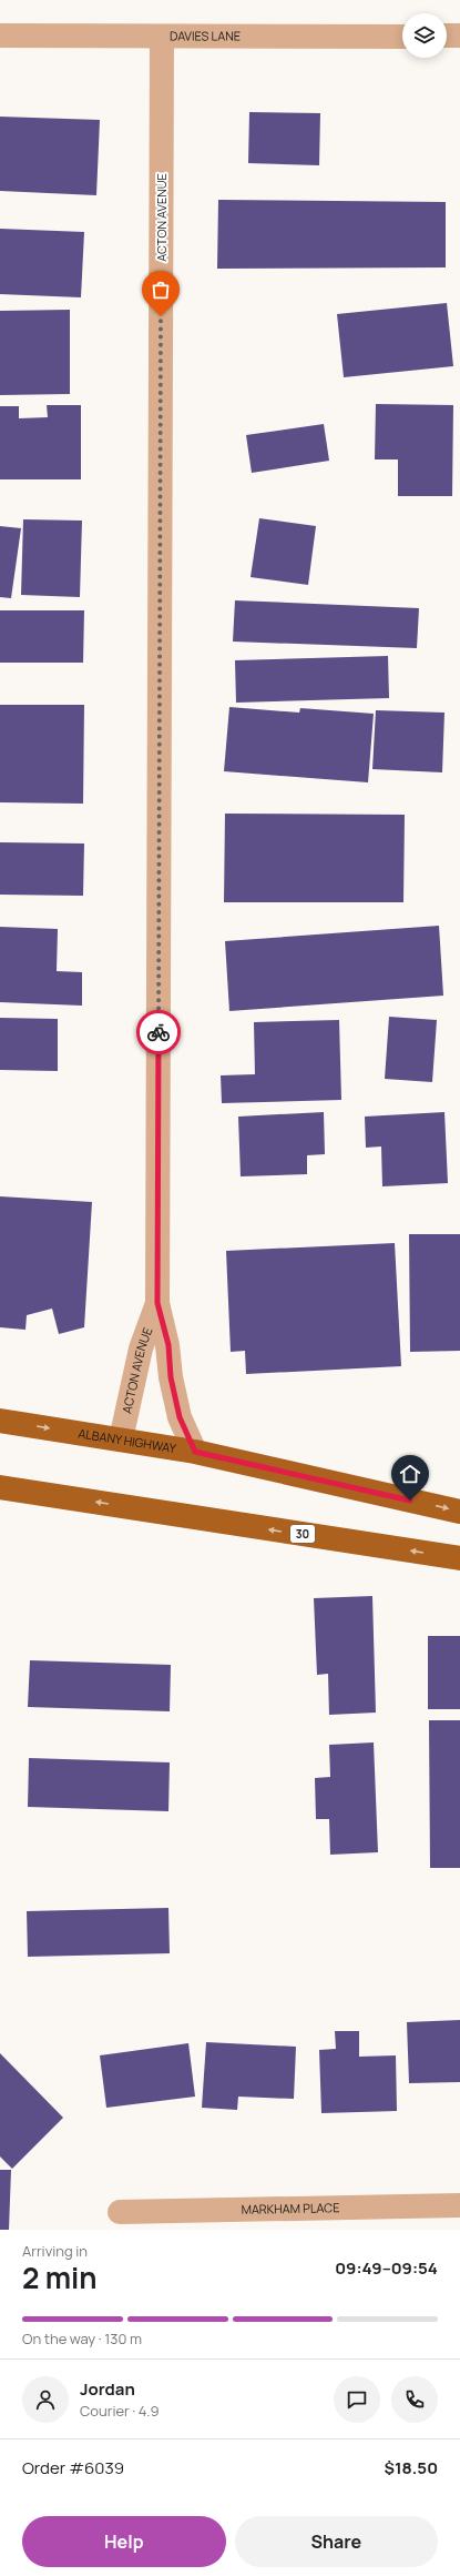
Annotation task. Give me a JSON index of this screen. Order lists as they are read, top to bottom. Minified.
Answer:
{"streets":{"highway":["ALBANY HIGHWAY","30"],"street":["DAVIES LANE","ACTON AVENUE","MARKHAM PLACE"]},"crossings":[["DAVIES LANE","ACTON AVENUE"],["ACTON AVENUE","ALBANY HIGHWAY"]],"page":{"heading":["2 min","Arriving in","09:49–09:54"],"panel":["Jordan","Courier · 4.9","Order #6039","$18.50"],"bar":"On the way · 130 m","buttons":["Help","Share"]}}
